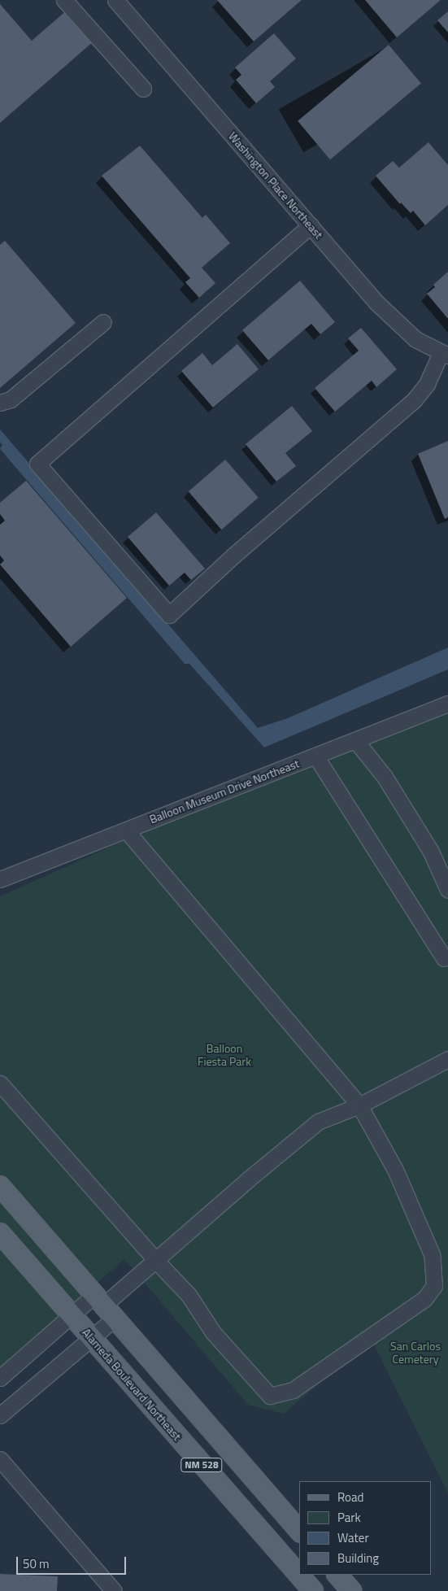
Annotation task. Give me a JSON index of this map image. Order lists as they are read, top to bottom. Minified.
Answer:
{"streets":{"main road":["Alameda Boulevard Northeast","NM 528"],"street":["Washington Place Northeast","Balloon Museum Drive Northeast"]},"parks":["Balloon Fiesta Park","San Carlos Cemetery"],"legend":["Road","Park","Water","Building"],"scale_bar":"50 m"}
